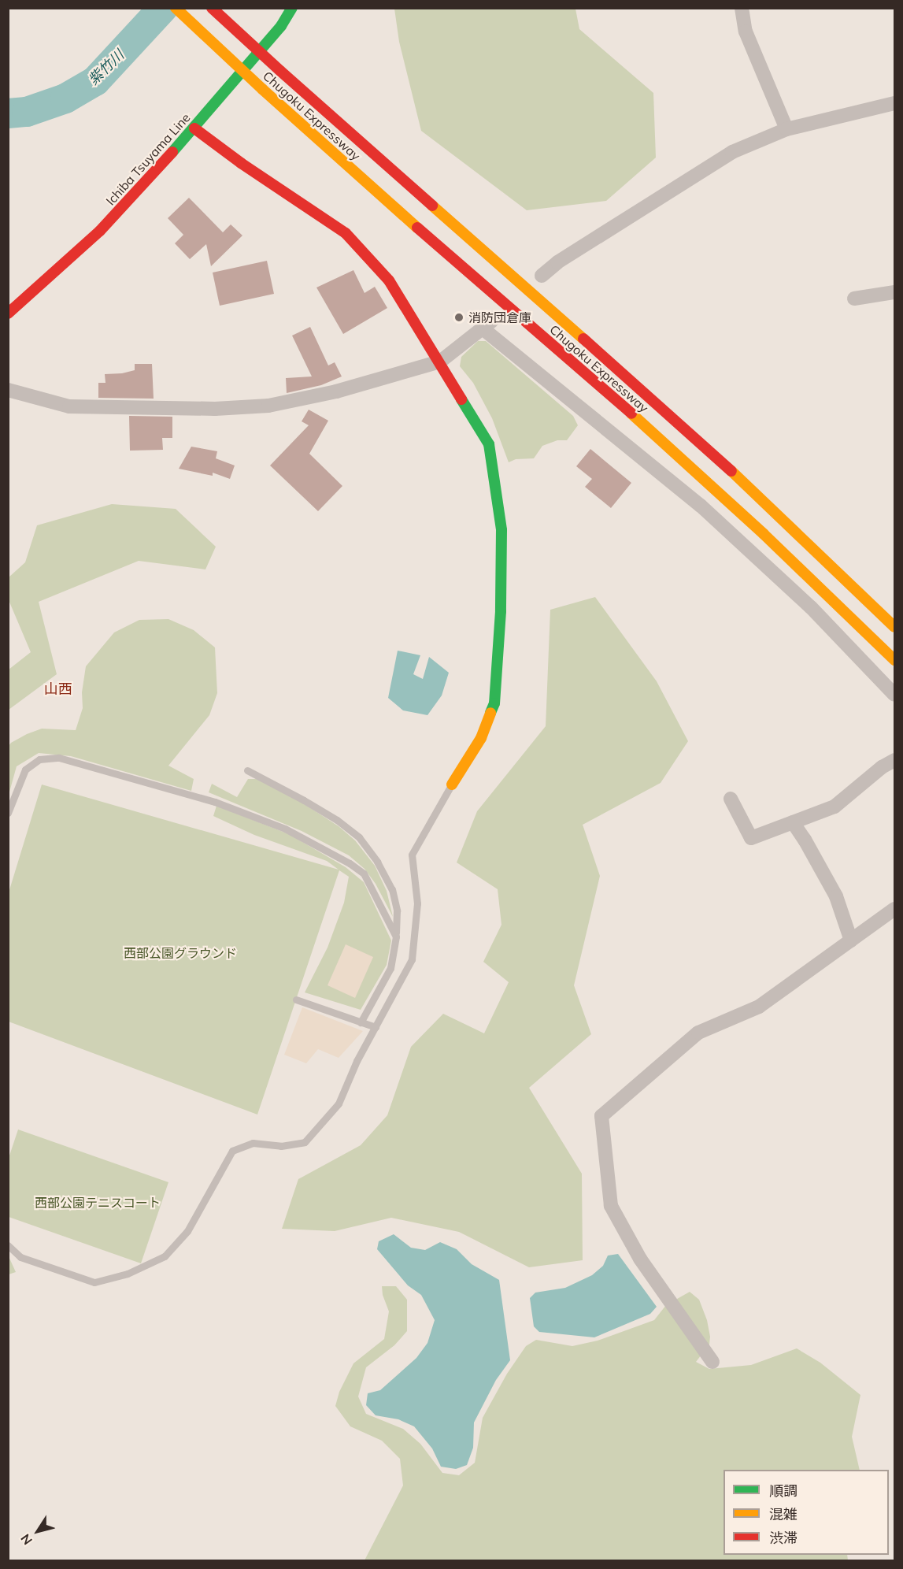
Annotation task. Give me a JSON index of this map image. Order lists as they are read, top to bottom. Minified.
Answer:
{"streets":{"main road":["Chugoku Expressway","Ichiba Tsuyama Line"]},"districts":["山西"],"water":["紫竹川"],"parks":["西部公園グラウンド","西部公園テニスコート"],"places":["消防団倉庫"],"legend":["順調","混雑","渋滞"],"north":"bottom left"}
